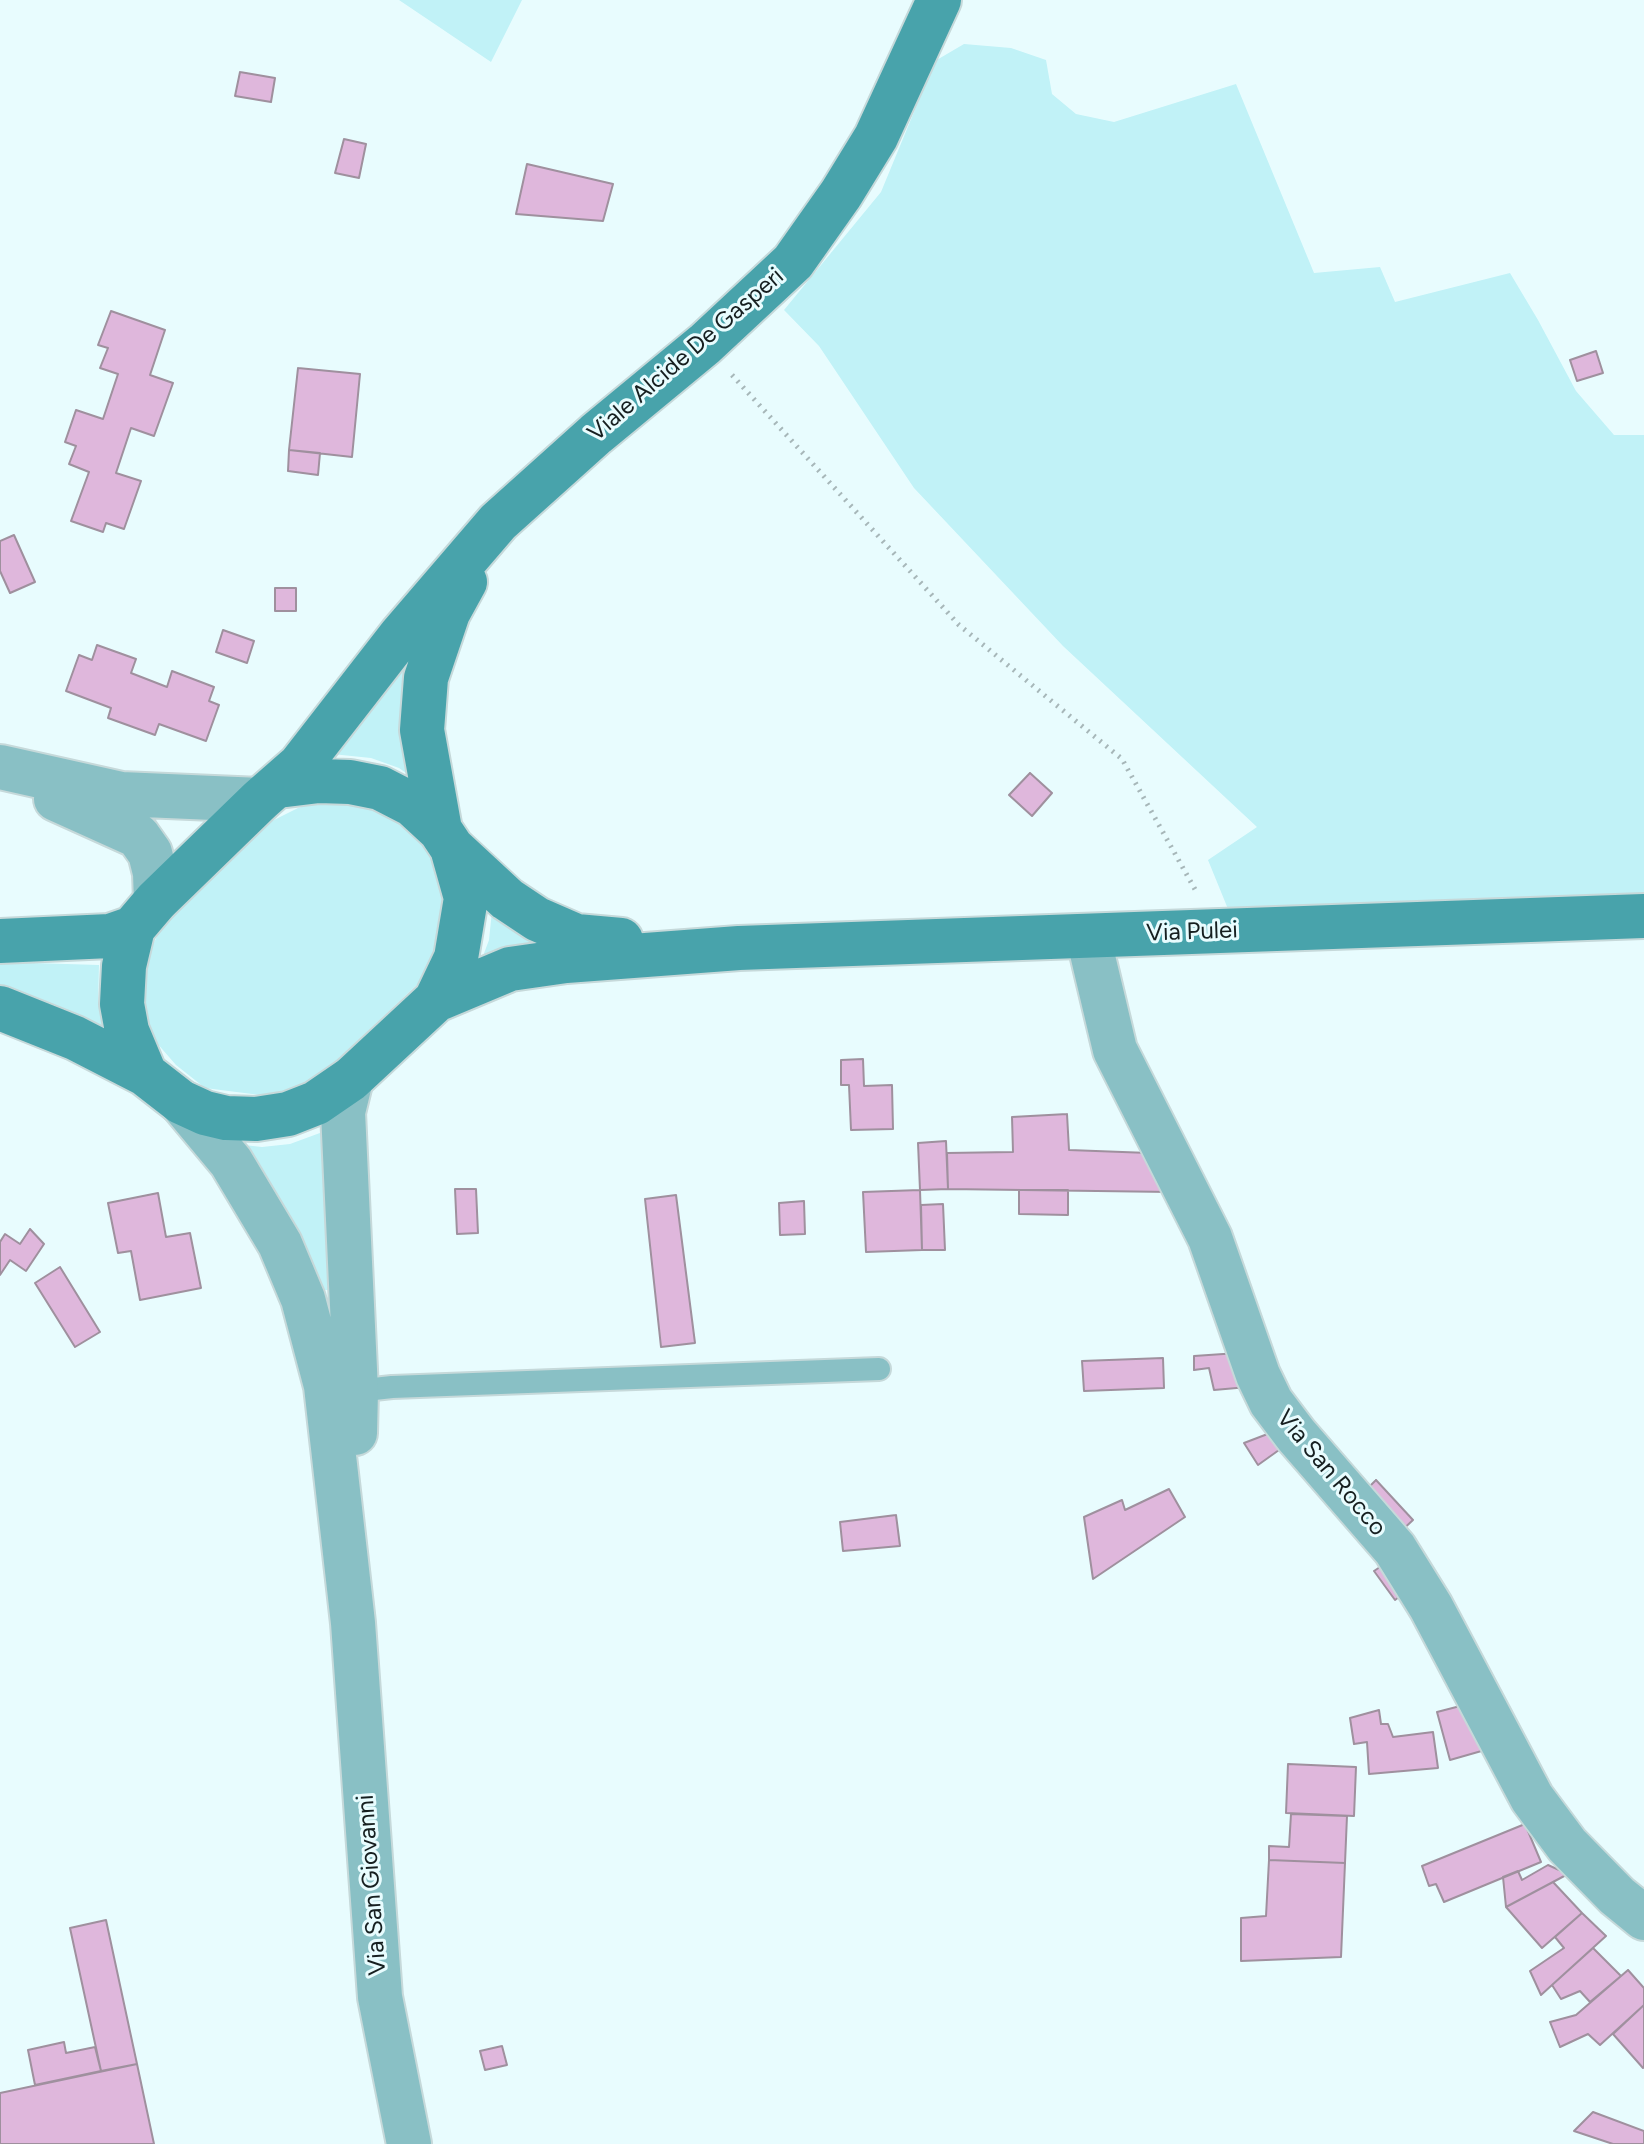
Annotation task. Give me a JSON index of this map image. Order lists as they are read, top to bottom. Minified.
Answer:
{"streets":{"main road":["Viale Alcide De Gasperi","Via Pulei"],"street":["Via San Rocco","Via San Giovanni"]},"crossings":[["Via Pulei","Via San Rocco"]]}
